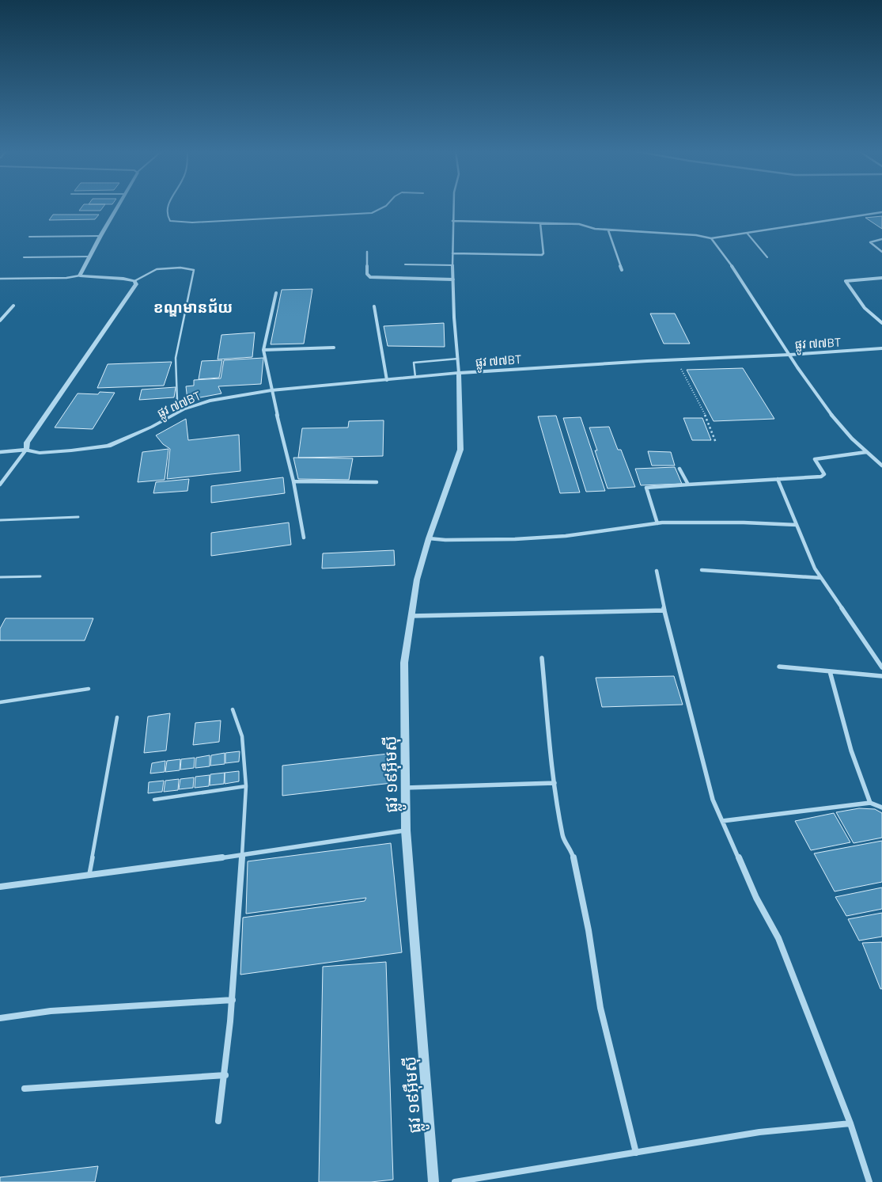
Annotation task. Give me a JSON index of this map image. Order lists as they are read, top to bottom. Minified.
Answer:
{"streets":{"street":["ផ្លូវ ៧៧BT","ផ្លូវ ១៩អ៊ឹមស៊ី"]},"crossings":[["ផ្លូវ ៧៧BT","ផ្លូវ ១៩អ៊ឹមស៊ី"]],"districts":["ខណ្ឌមានជ័យ"]}
